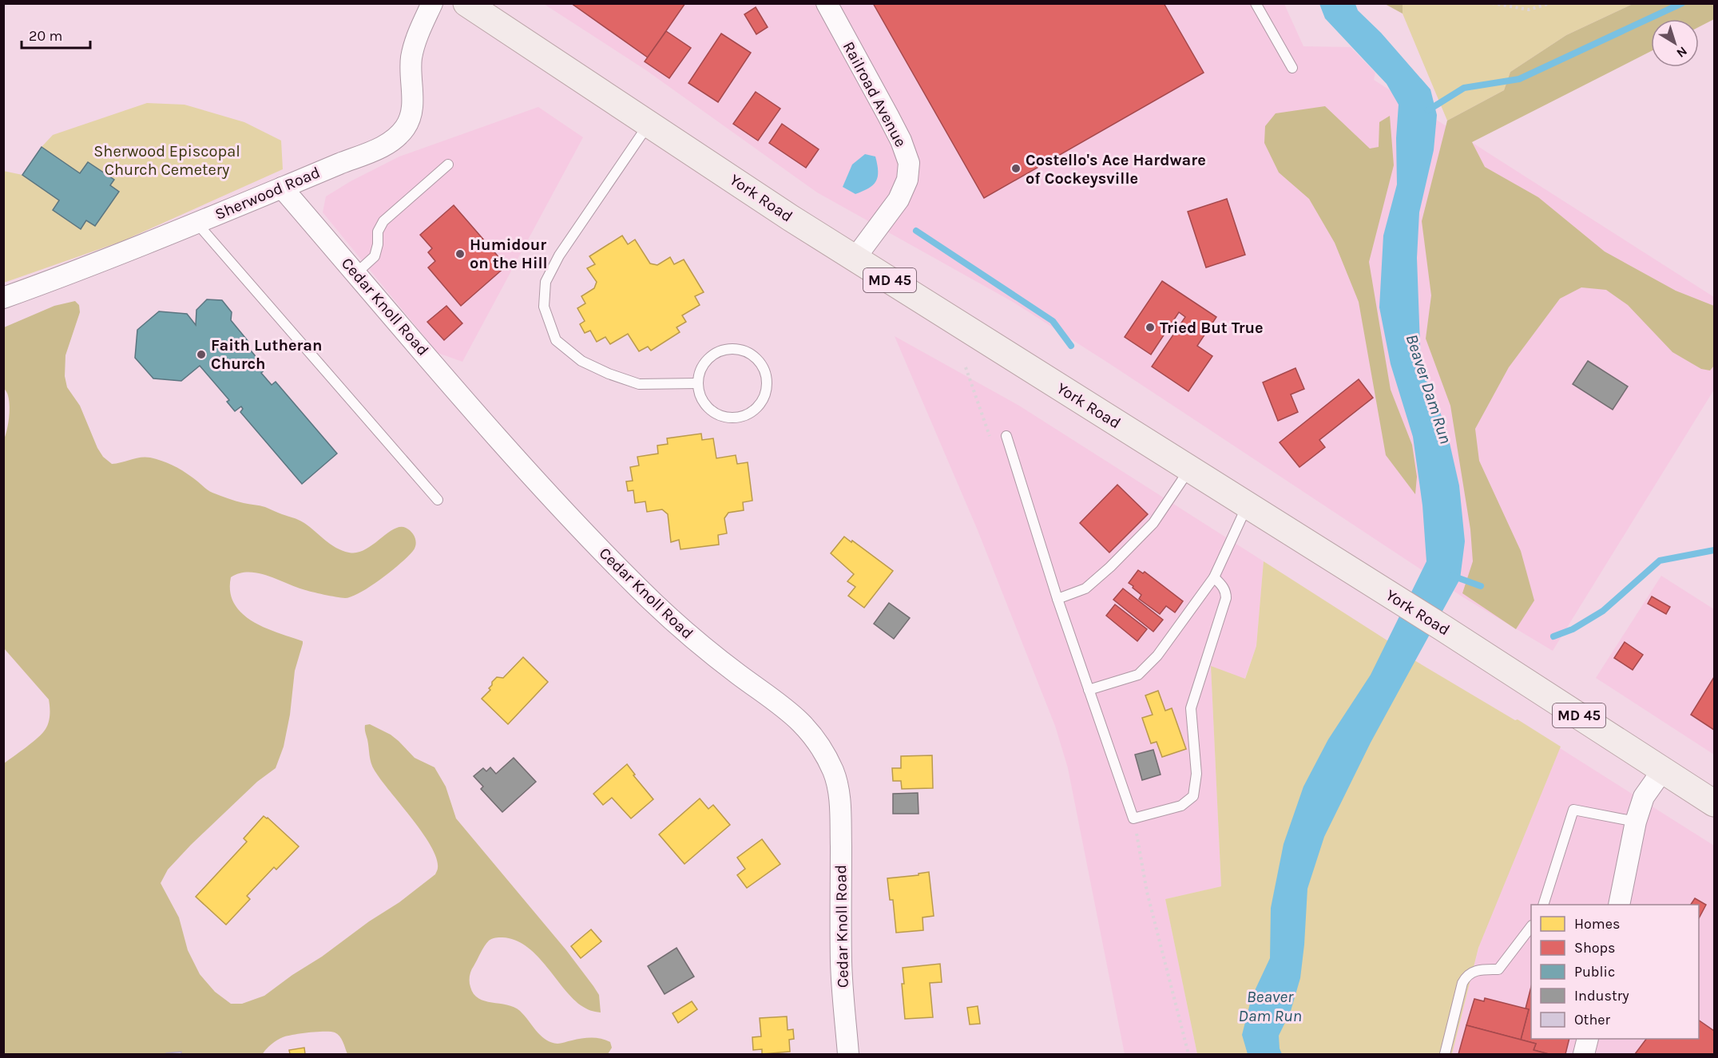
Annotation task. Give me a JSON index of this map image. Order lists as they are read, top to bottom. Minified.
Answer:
{"streets":{"main road":["York Road","MD 45"],"street":["Railroad Avenue","Sherwood Road","Cedar Knoll Road"]},"crossings":[["Railroad Avenue","York Road"],["Sherwood Road","Cedar Knoll Road"]],"water":["Beaver Dam Run"],"parks":["Sherwood Episcopal Church Cemetery"],"places":["Costello's Ace Hardware of Cockeysville","Humidour on the Hill","Tried But True","Faith Lutheran Church"],"legend":["Homes","Shops","Public","Industry","Other"],"scale_bar":"20 m","north":"bottom right"}
